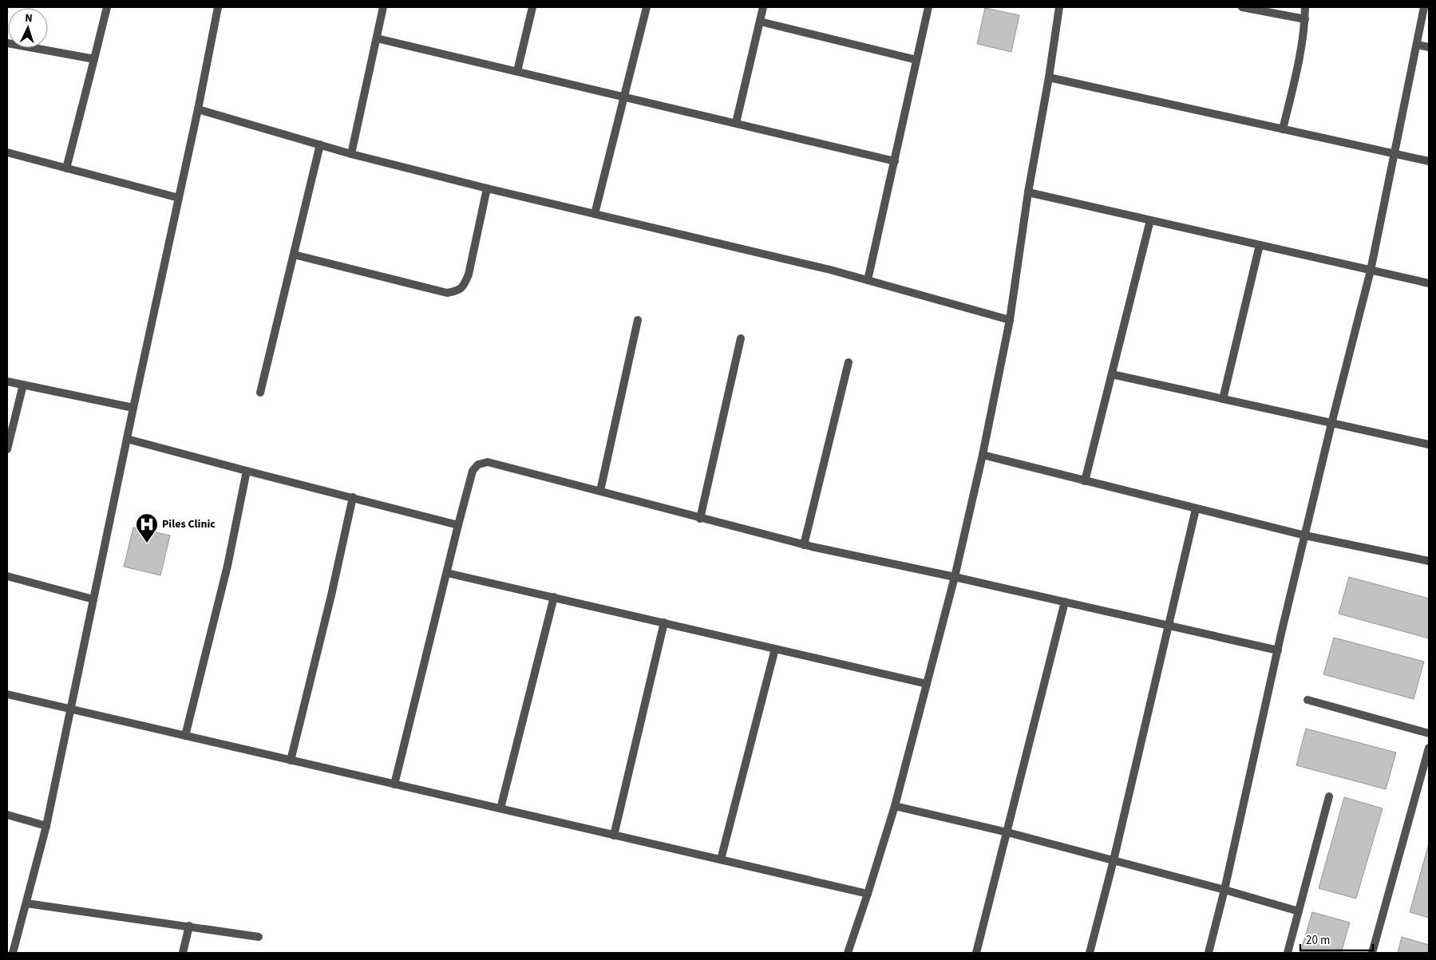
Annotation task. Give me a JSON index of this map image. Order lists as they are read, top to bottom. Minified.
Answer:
{"places":{"hospital":["Piles Clinic"]},"scale_bar":"20 m","north":"top"}
